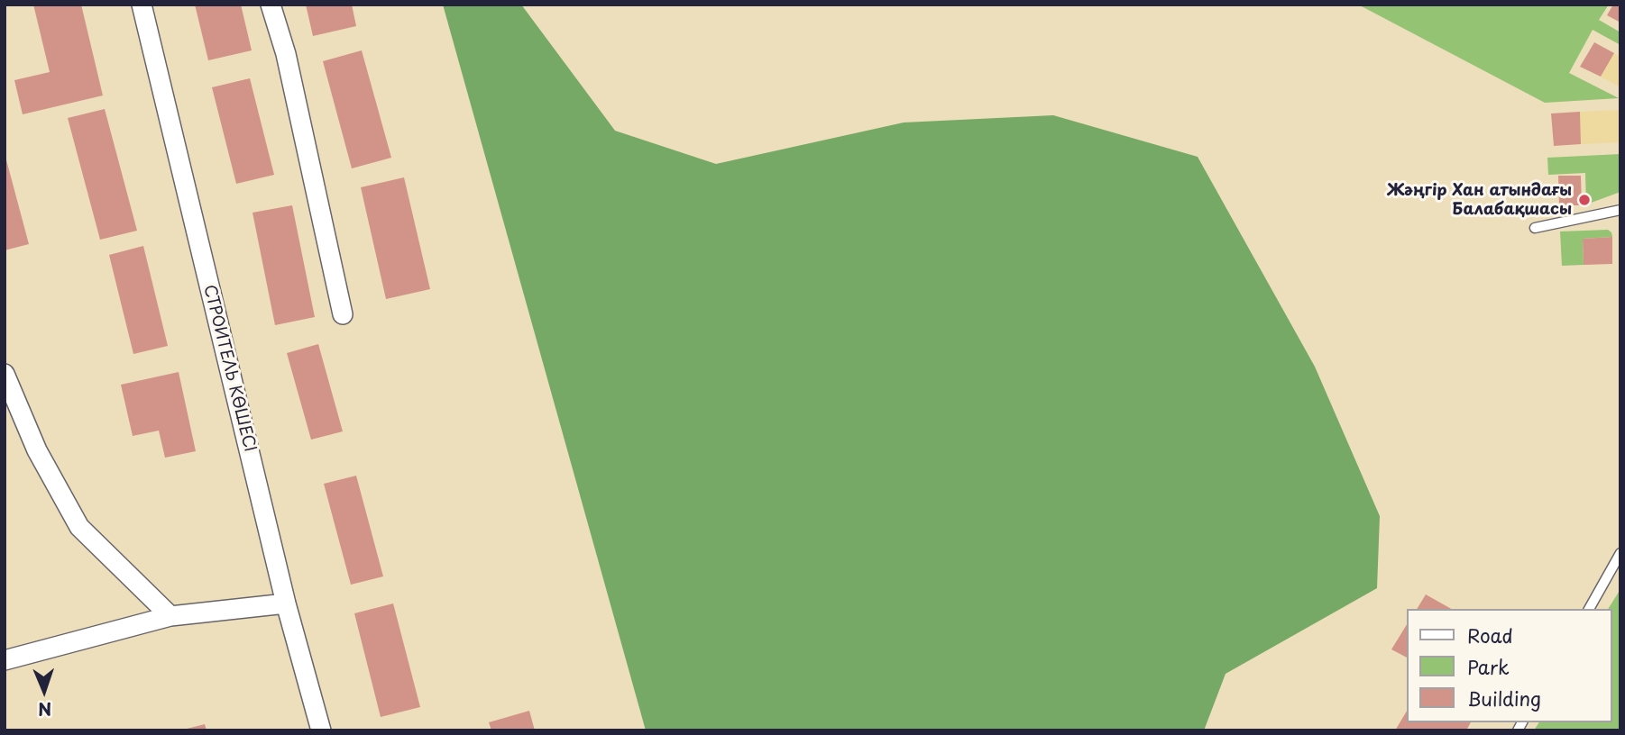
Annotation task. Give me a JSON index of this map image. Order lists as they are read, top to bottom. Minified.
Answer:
{"streets":{"street":["СТРОИТЕЛЬ КӨШЕСІ"]},"places":["Жәңгір Хан атындағы Балабақшасы"],"legend":["Road","Park","Building"],"north":"bottom"}
